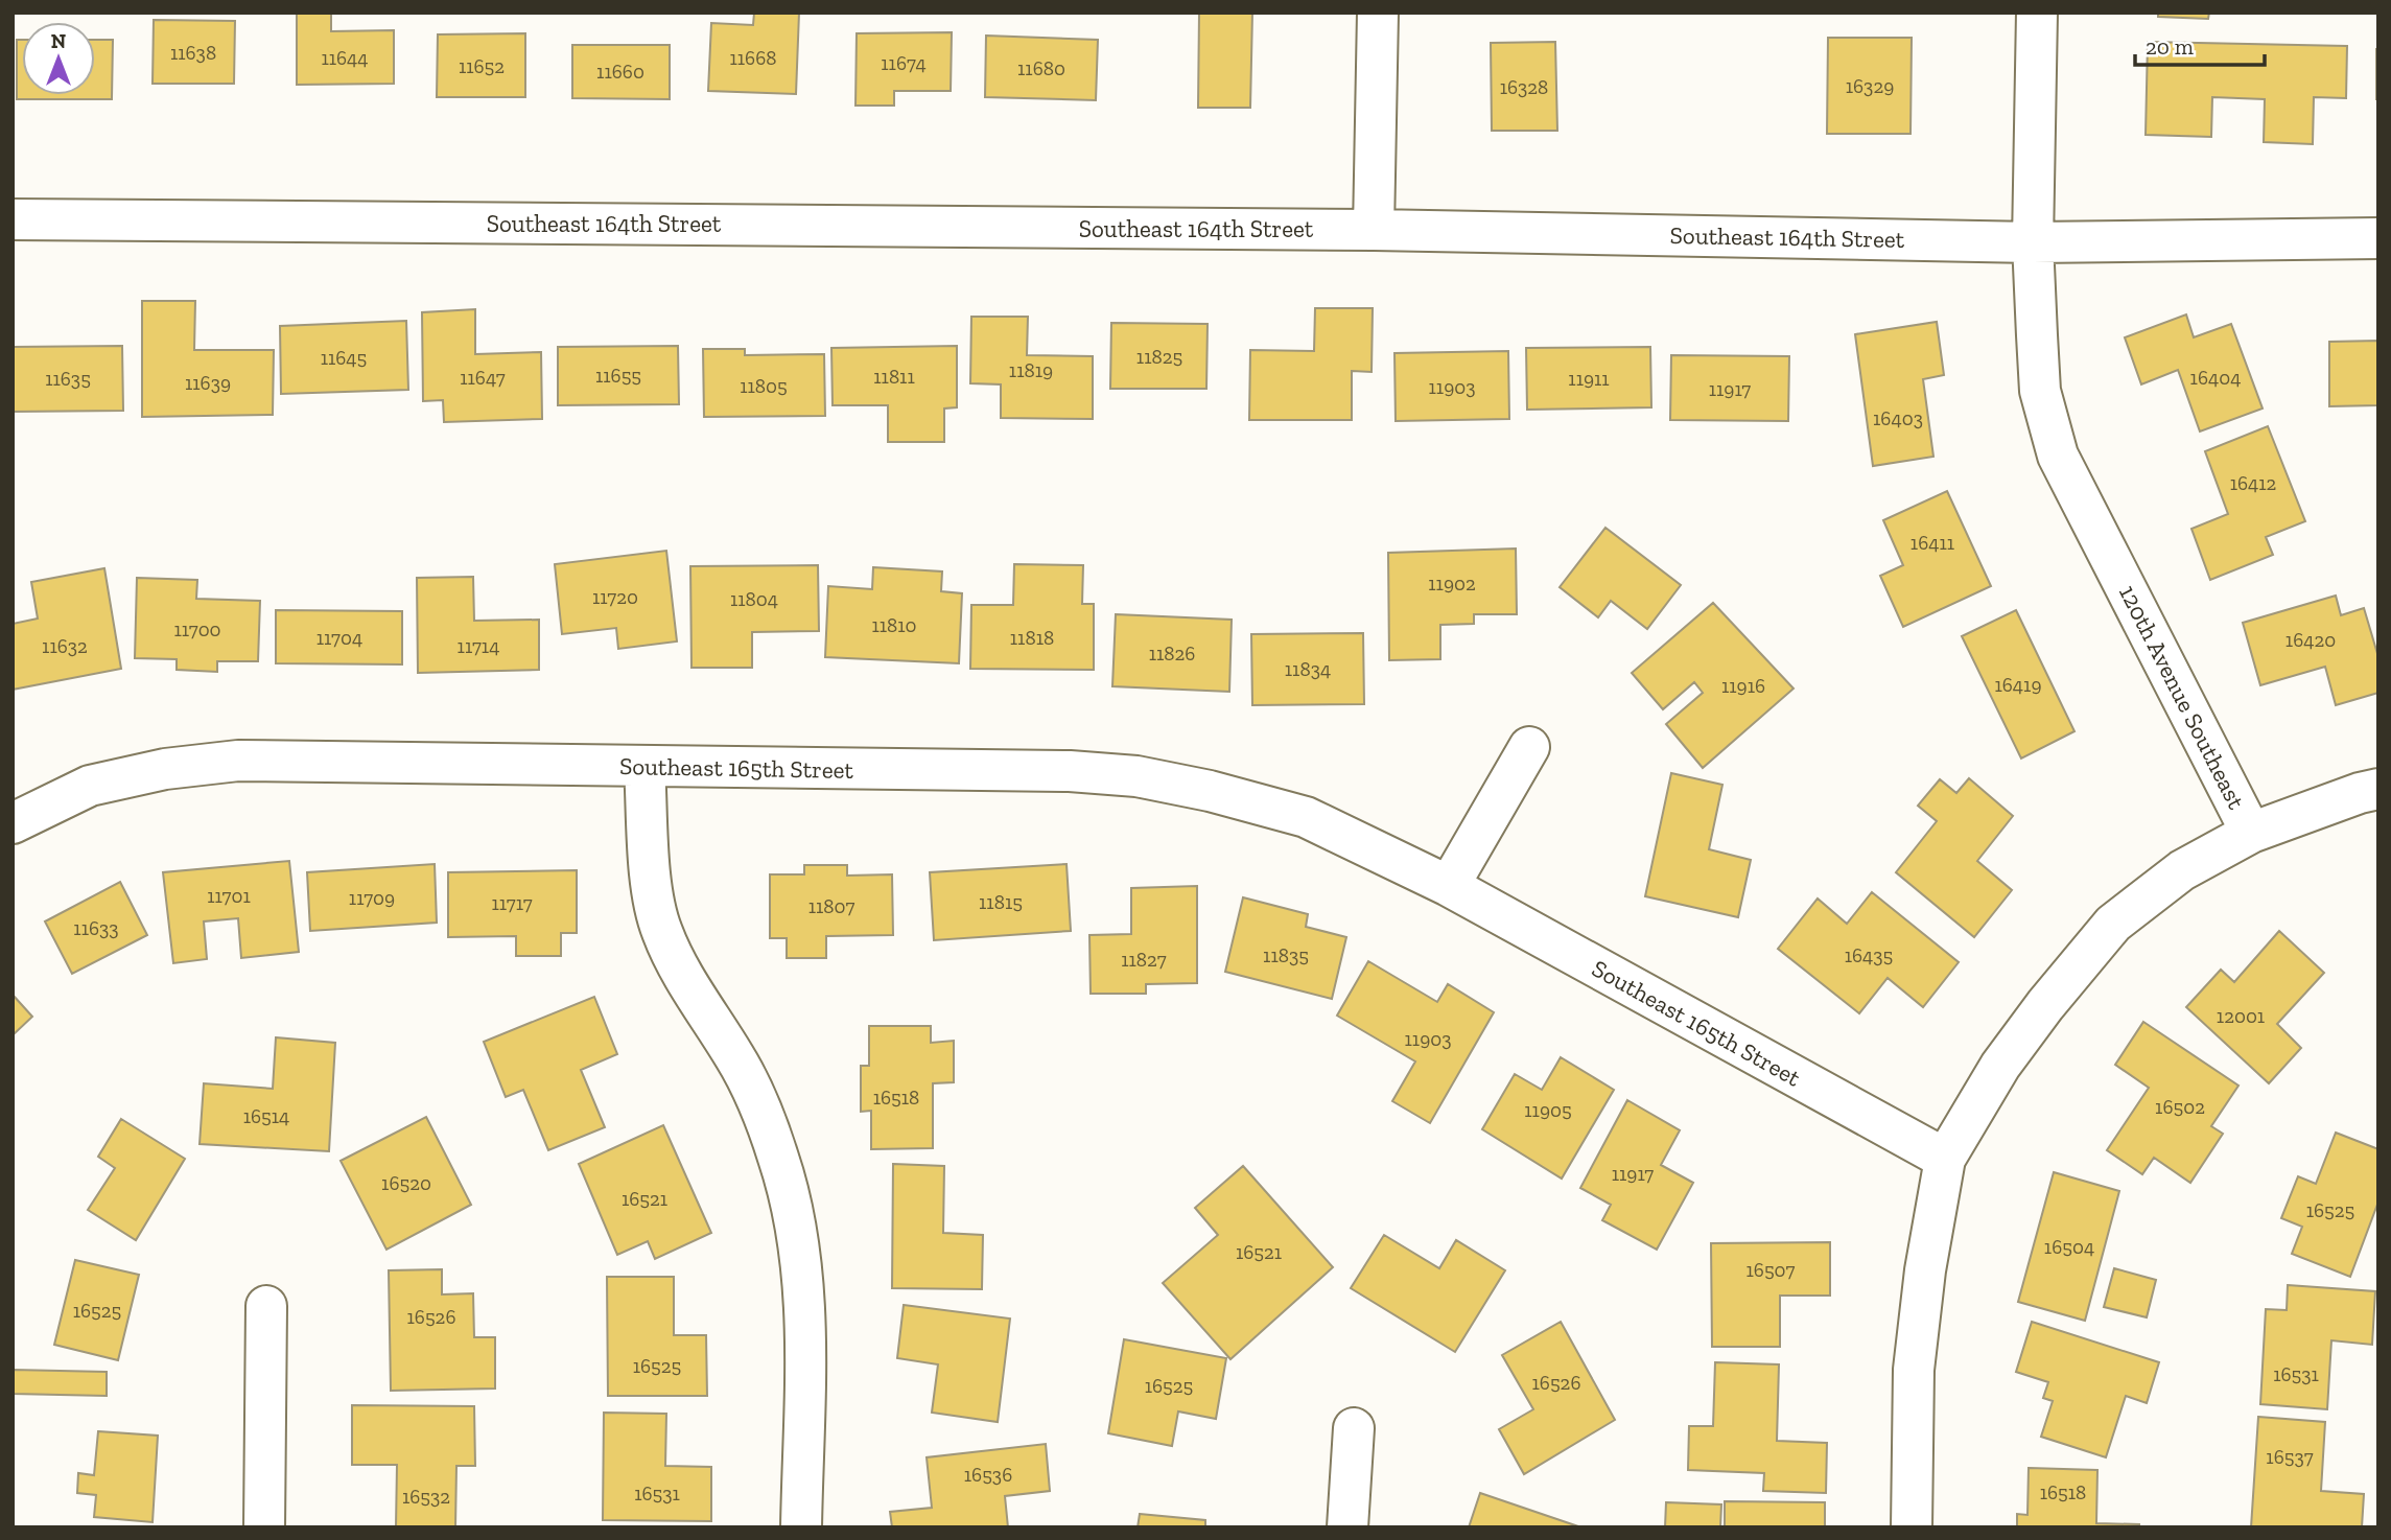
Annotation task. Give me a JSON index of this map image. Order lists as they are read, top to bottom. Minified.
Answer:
{"streets":{"street":["Southeast 164th Street","120th Avenue Southeast","Southeast 165th Street"]},"crossings":[["Southeast 164th Street","120th Avenue Southeast"],["120th Avenue Southeast","Southeast 165th Street"]],"house_numbers":["11638","11644","11668","11674","11652","11680","11660","16329","16328","11825","11645","11819","11655","11811","11647","16404","11635","11911","11639","11805","11903","11917","16403","16412","16411","11902","11720","11804","11810","11700","11704","11818","16420","11632","11714","11826","11834","16419","11916","11701","11709","11815","11717","11807","11633","11835","16435","11827","12001","11903","16518","16502","11905","16514","11917","16520","16521","16525","16504","16521","16507","16525","16526","16525","16531","16526","16525","16537","16536","16518","16531","16532"],"scale_bar":"20 m","north":"top"}
